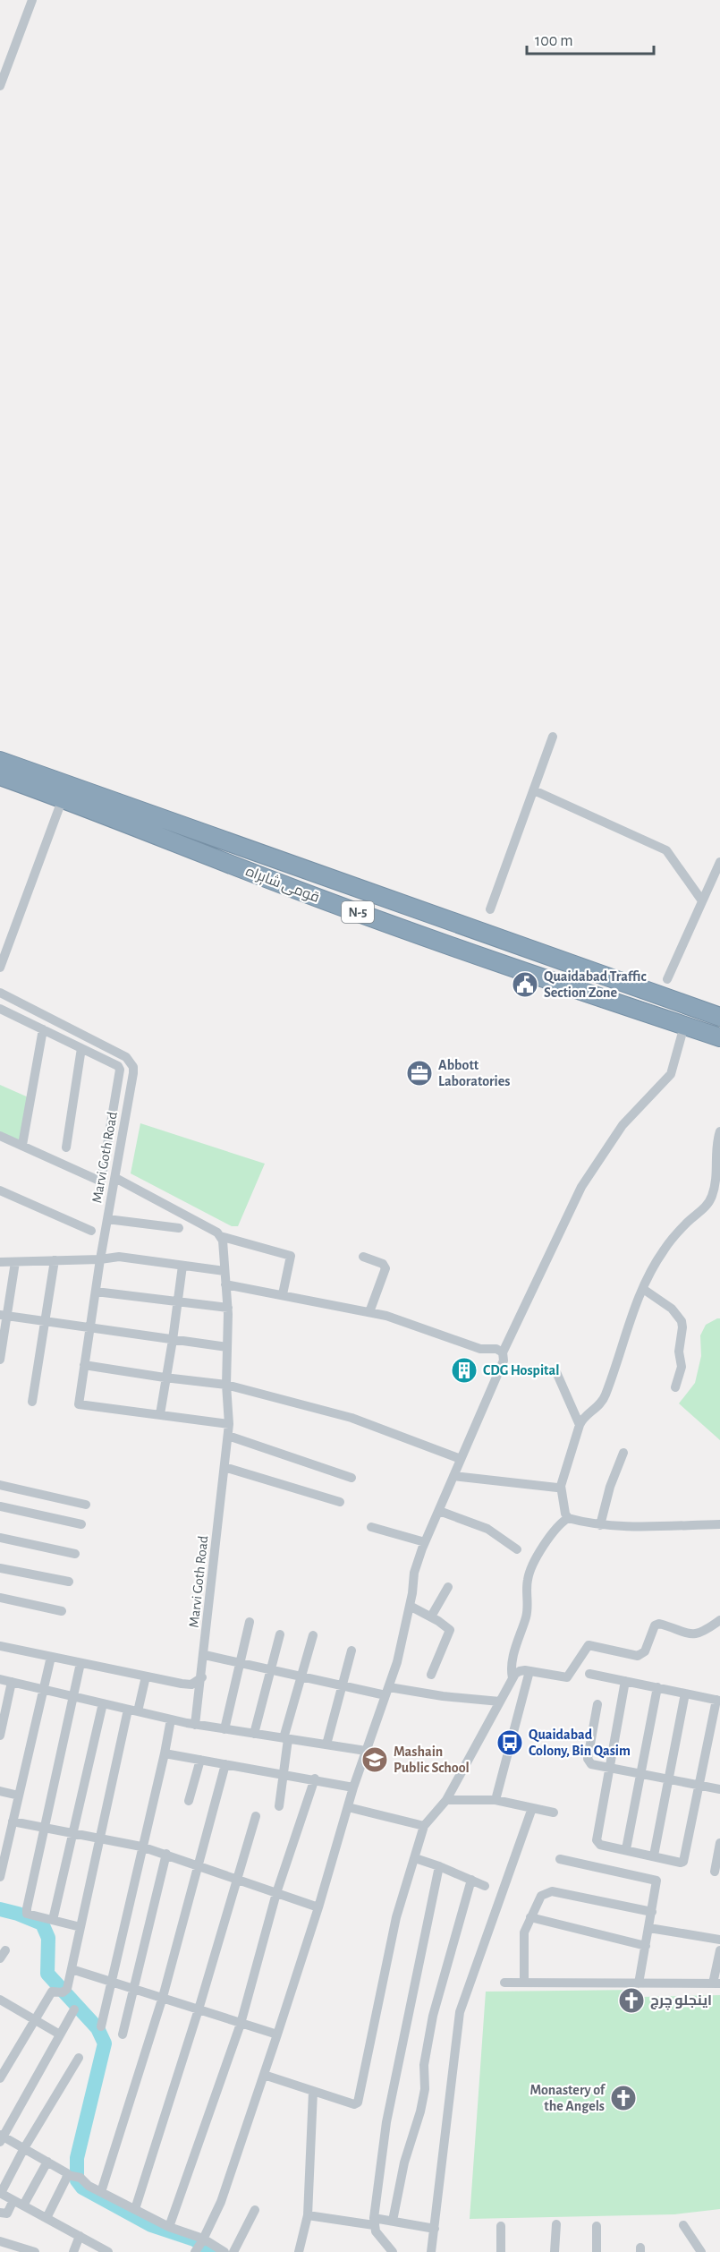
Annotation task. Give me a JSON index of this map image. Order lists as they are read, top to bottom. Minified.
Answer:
{"streets":{"highway":["قومی شاہراہ","N-5"],"street":["Marvi Goth Road"]},"places":{"public building":["Quaidabad Traffic Section Zone"],"office":["Abbott Laboratories"],"building":["CDG Hospital"],"bus stop":["Quaidabad Colony, Bin Qasim"],"school or university":["Mashain Public School"],"church":["اینجلو چرچ","Monastery of the Angels"]},"scale_bar":"100 m"}
